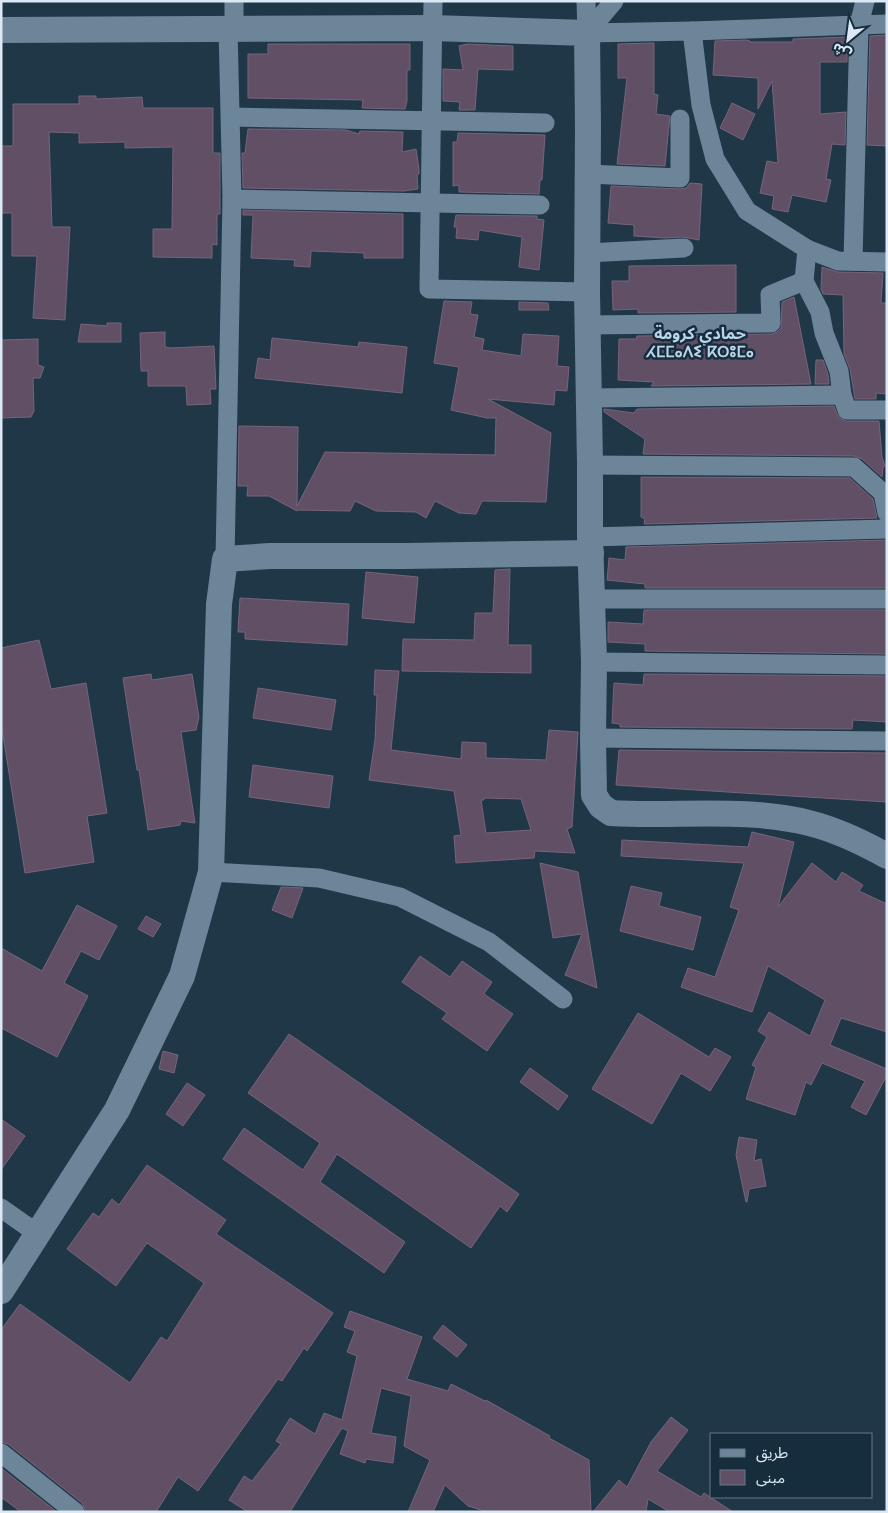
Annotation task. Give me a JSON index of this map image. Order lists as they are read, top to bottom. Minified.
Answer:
{"districts":["حمادي كرومة ⵃⵎⵎⴰⴷⵉ ⴽⵔⵓⵎⴰ"],"legend":["طريق","مبنى"],"north":"bottom left"}
